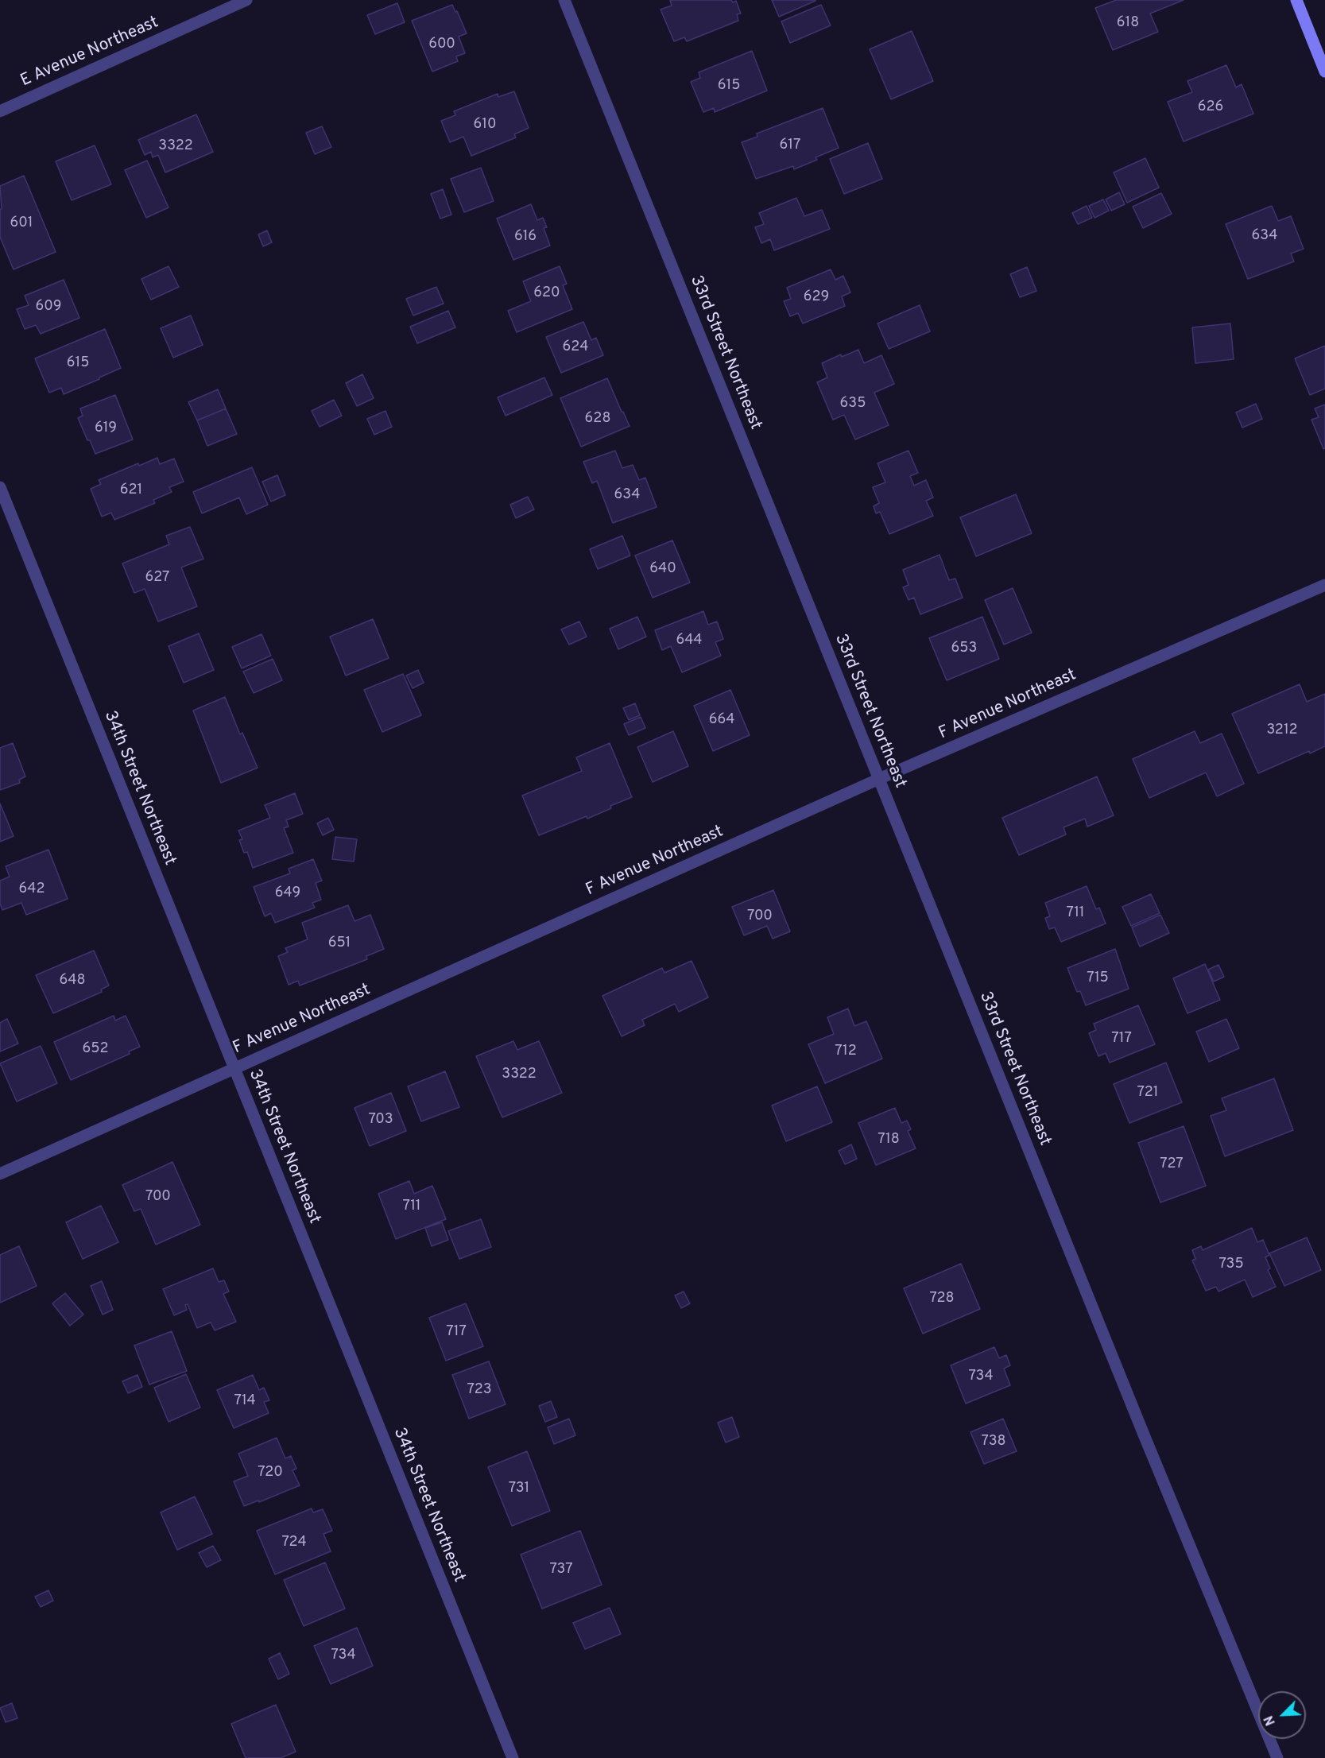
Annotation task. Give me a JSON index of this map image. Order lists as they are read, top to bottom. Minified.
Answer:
{"streets":{"street":["E Avenue Northeast","33rd Street Northeast","F Avenue Northeast","34th Street Northeast"]},"crossings":[["33rd Street Northeast","F Avenue Northeast"],["F Avenue Northeast","34th Street Northeast"]],"house_numbers":["618","600","615","626","610","617","3322","601","634","616","620","629","609","624","615","635","628","619","621","634","640","627","644","653","664","3212","642","649","711","700","651","715","648","717","652","712","3322","721","703","718","727","700","711","735","728","717","734","723","714","738","720","731","724","737","734"],"north":"bottom left"}
